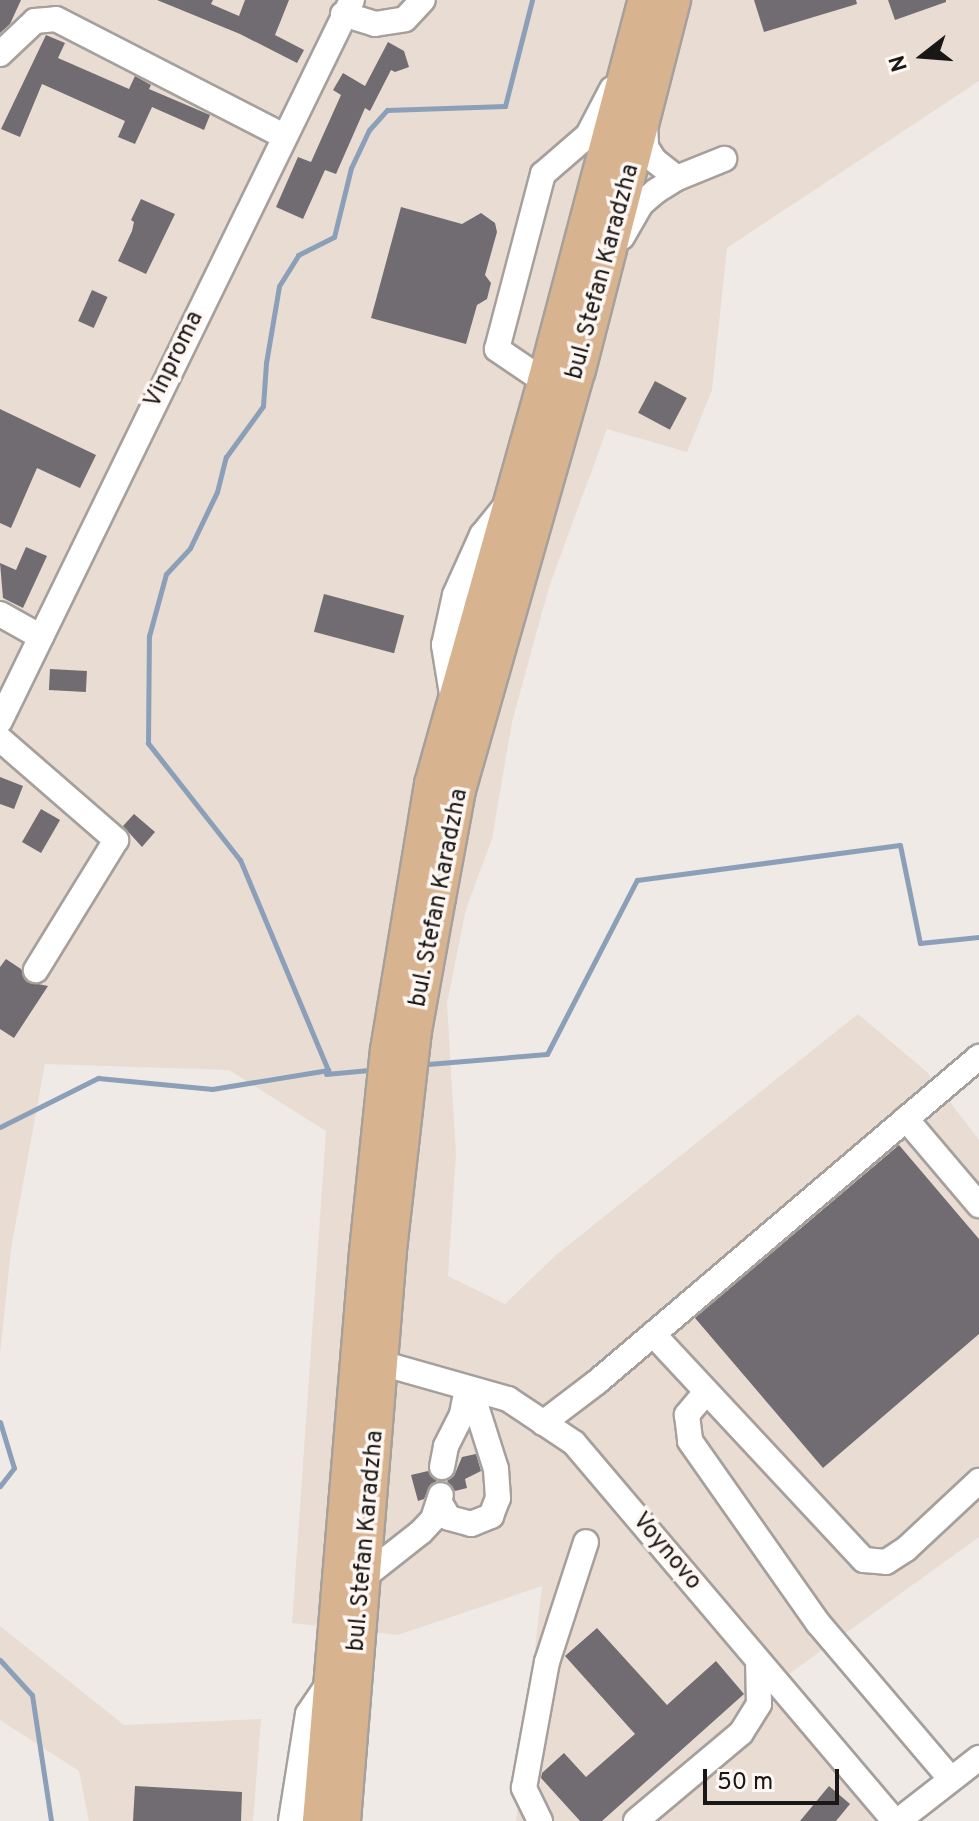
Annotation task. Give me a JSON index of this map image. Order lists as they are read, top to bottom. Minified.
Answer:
{"streets":{"main road":["bul. Stefan Karadzha"],"street":["Vinproma","Voynovo"]},"crossings":[["bul. Stefan Karadzha","Voynovo"]],"scale_bar":"50 m","north":"left"}
